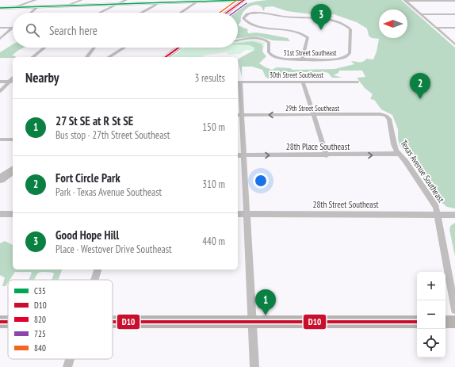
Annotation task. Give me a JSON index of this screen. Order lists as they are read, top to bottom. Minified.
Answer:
{"streets":{"street":["31st Street Southeast","30th Street Southeast","29th Street Southeast","28th Place Southeast","Texas Avenue Southeast","28th Street Southeast"]},"crossings":[["29th Street Southeast","Texas Avenue Southeast"],["28th Place Southeast","Texas Avenue Southeast"],["Texas Avenue Southeast","28th Street Southeast"]],"one_way":["29th Street Southeast","28th Place Southeast"],"lines":["transit line C35","transit line 820","transit line 840","transit line 725","transit line D10"],"legend":["C35","D10","820","725","840"],"north":"left","page":{"pins":["3","2","1"],"search":"Search here","heading":["Nearby","3 results"],"list":[{"mark":"1","name":"27 St SE at R St SE","note":"Bus stop · 27th Street Southeast","value":"150 m"},{"mark":"2","name":"Fort Circle Park","note":"Park · Texas Avenue Southeast","value":"310 m"},{"mark":"3","name":"Good Hope Hill","note":"Place · Westover Drive Southeast","value":"440 m"}],"map_buttons":["+","−"]}}
